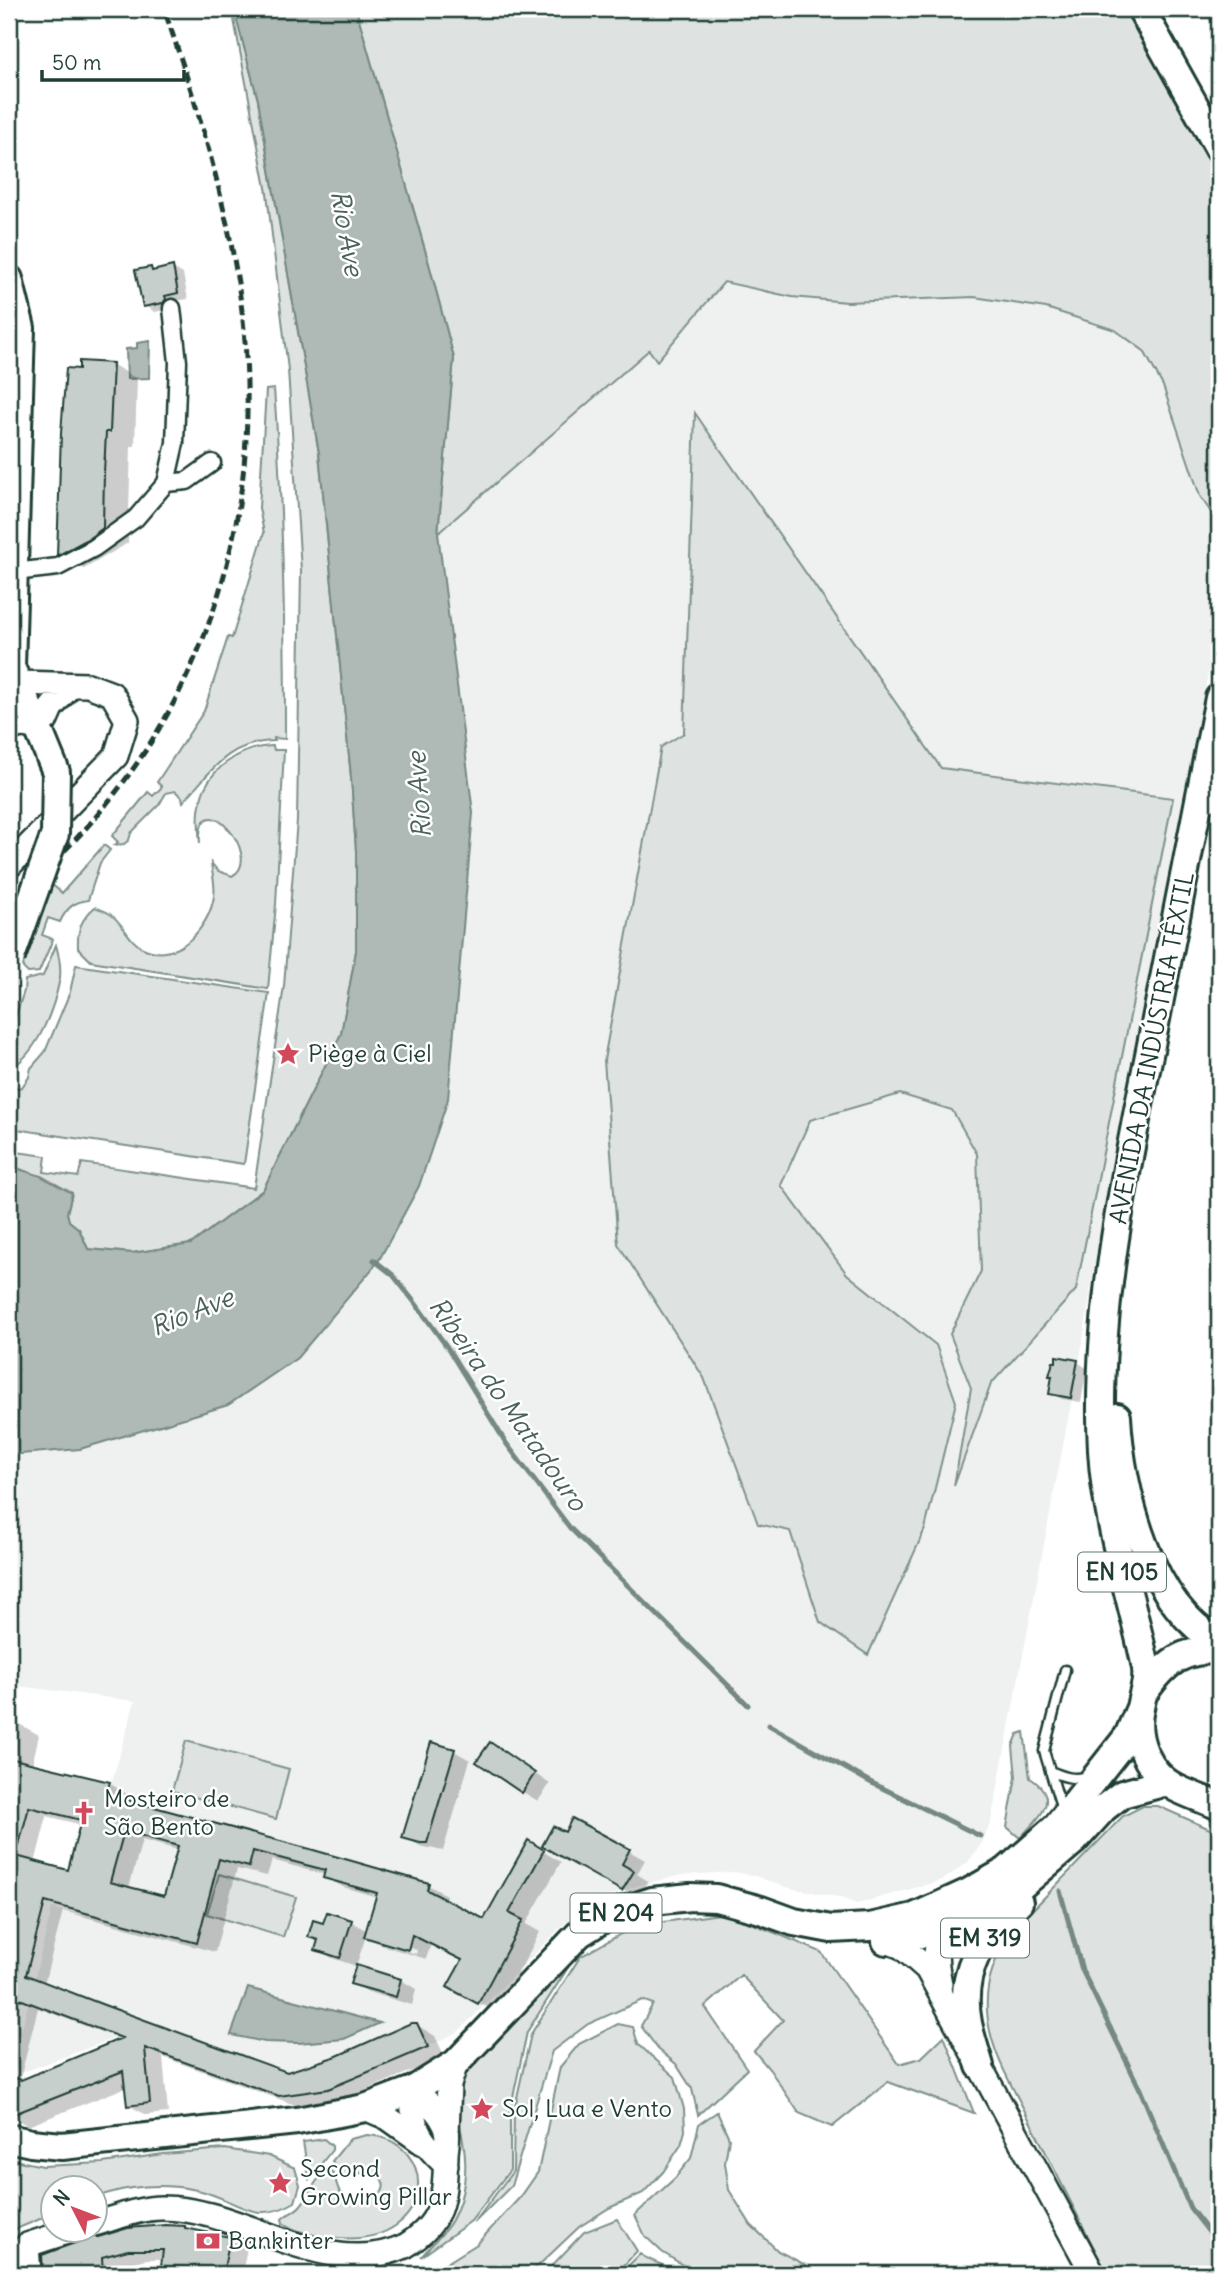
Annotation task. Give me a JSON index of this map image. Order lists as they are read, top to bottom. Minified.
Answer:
{"streets":{"main road":["AVENIDA DA INDÚSTRIA TÊXTIL","EN 105","EN 204","EM 319"]},"crossings":[["AVENIDA DA INDÚSTRIA TÊXTIL","EN 105"],["EN 105","EN 204"],["EN 204","EM 319"]],"water":["Rio Ave","Ribeira do Matadouro"],"places":{"place":["Piège à Ciel","Sol, Lua e Vento","Second Growing Pillar"],"church":["Mosteiro de São Bento"],"bank":["Bankinter"]},"scale_bar":"50 m","north":"top left"}
